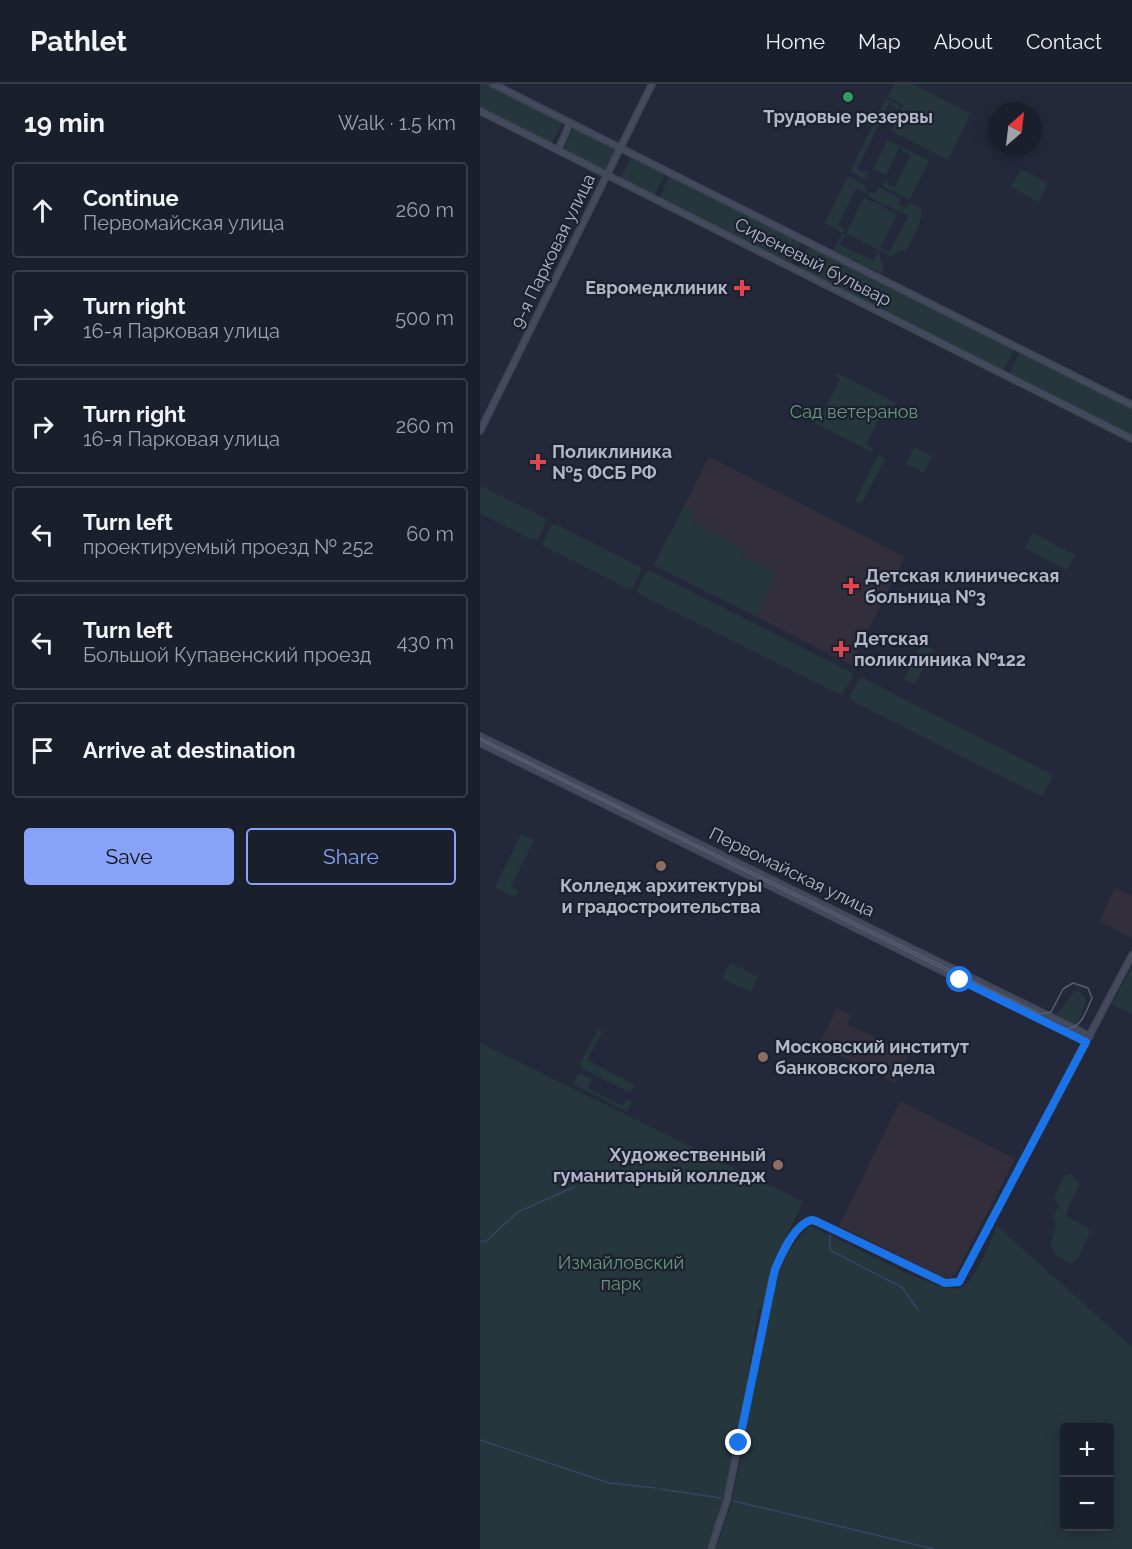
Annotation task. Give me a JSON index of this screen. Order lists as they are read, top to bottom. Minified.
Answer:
{"streets":{"main road":["9-я Парковая улица","Сиреневый бульвар","Первомайская улица"]},"crossings":[["9-я Парковая улица","Сиреневый бульвар"]],"parks":["Сад ветеранов","Измайловский парк"],"places":{"other":["Трудовые резервы","Колледж архитектуры и градостроительства","Московский институт банковского дела","Художественный гуманитарный колледж"],"health":["Евромедклиник","Поликлиника №5 ФСБ РФ","Детская клиническая больница №3","Детская поликлиника №122"]},"north":"top right","page":{"header":"Pathlet","nav":["Home","Map","About","Contact"],"heading":["19 min","Walk · 1.5 km"],"list":[["Continue","Первомайская улица","260 m"],["Turn right","16-я Парковая улица","500 m"],["Turn right","16-я Парковая улица","260 m"],["Turn left","проектируемый проезд № 252","60 m"],["Turn left","Большой Купавенский проезд","430 m"],"Arrive at destination"],"buttons":["Save","Share"],"map_buttons":["+","−"]}}
